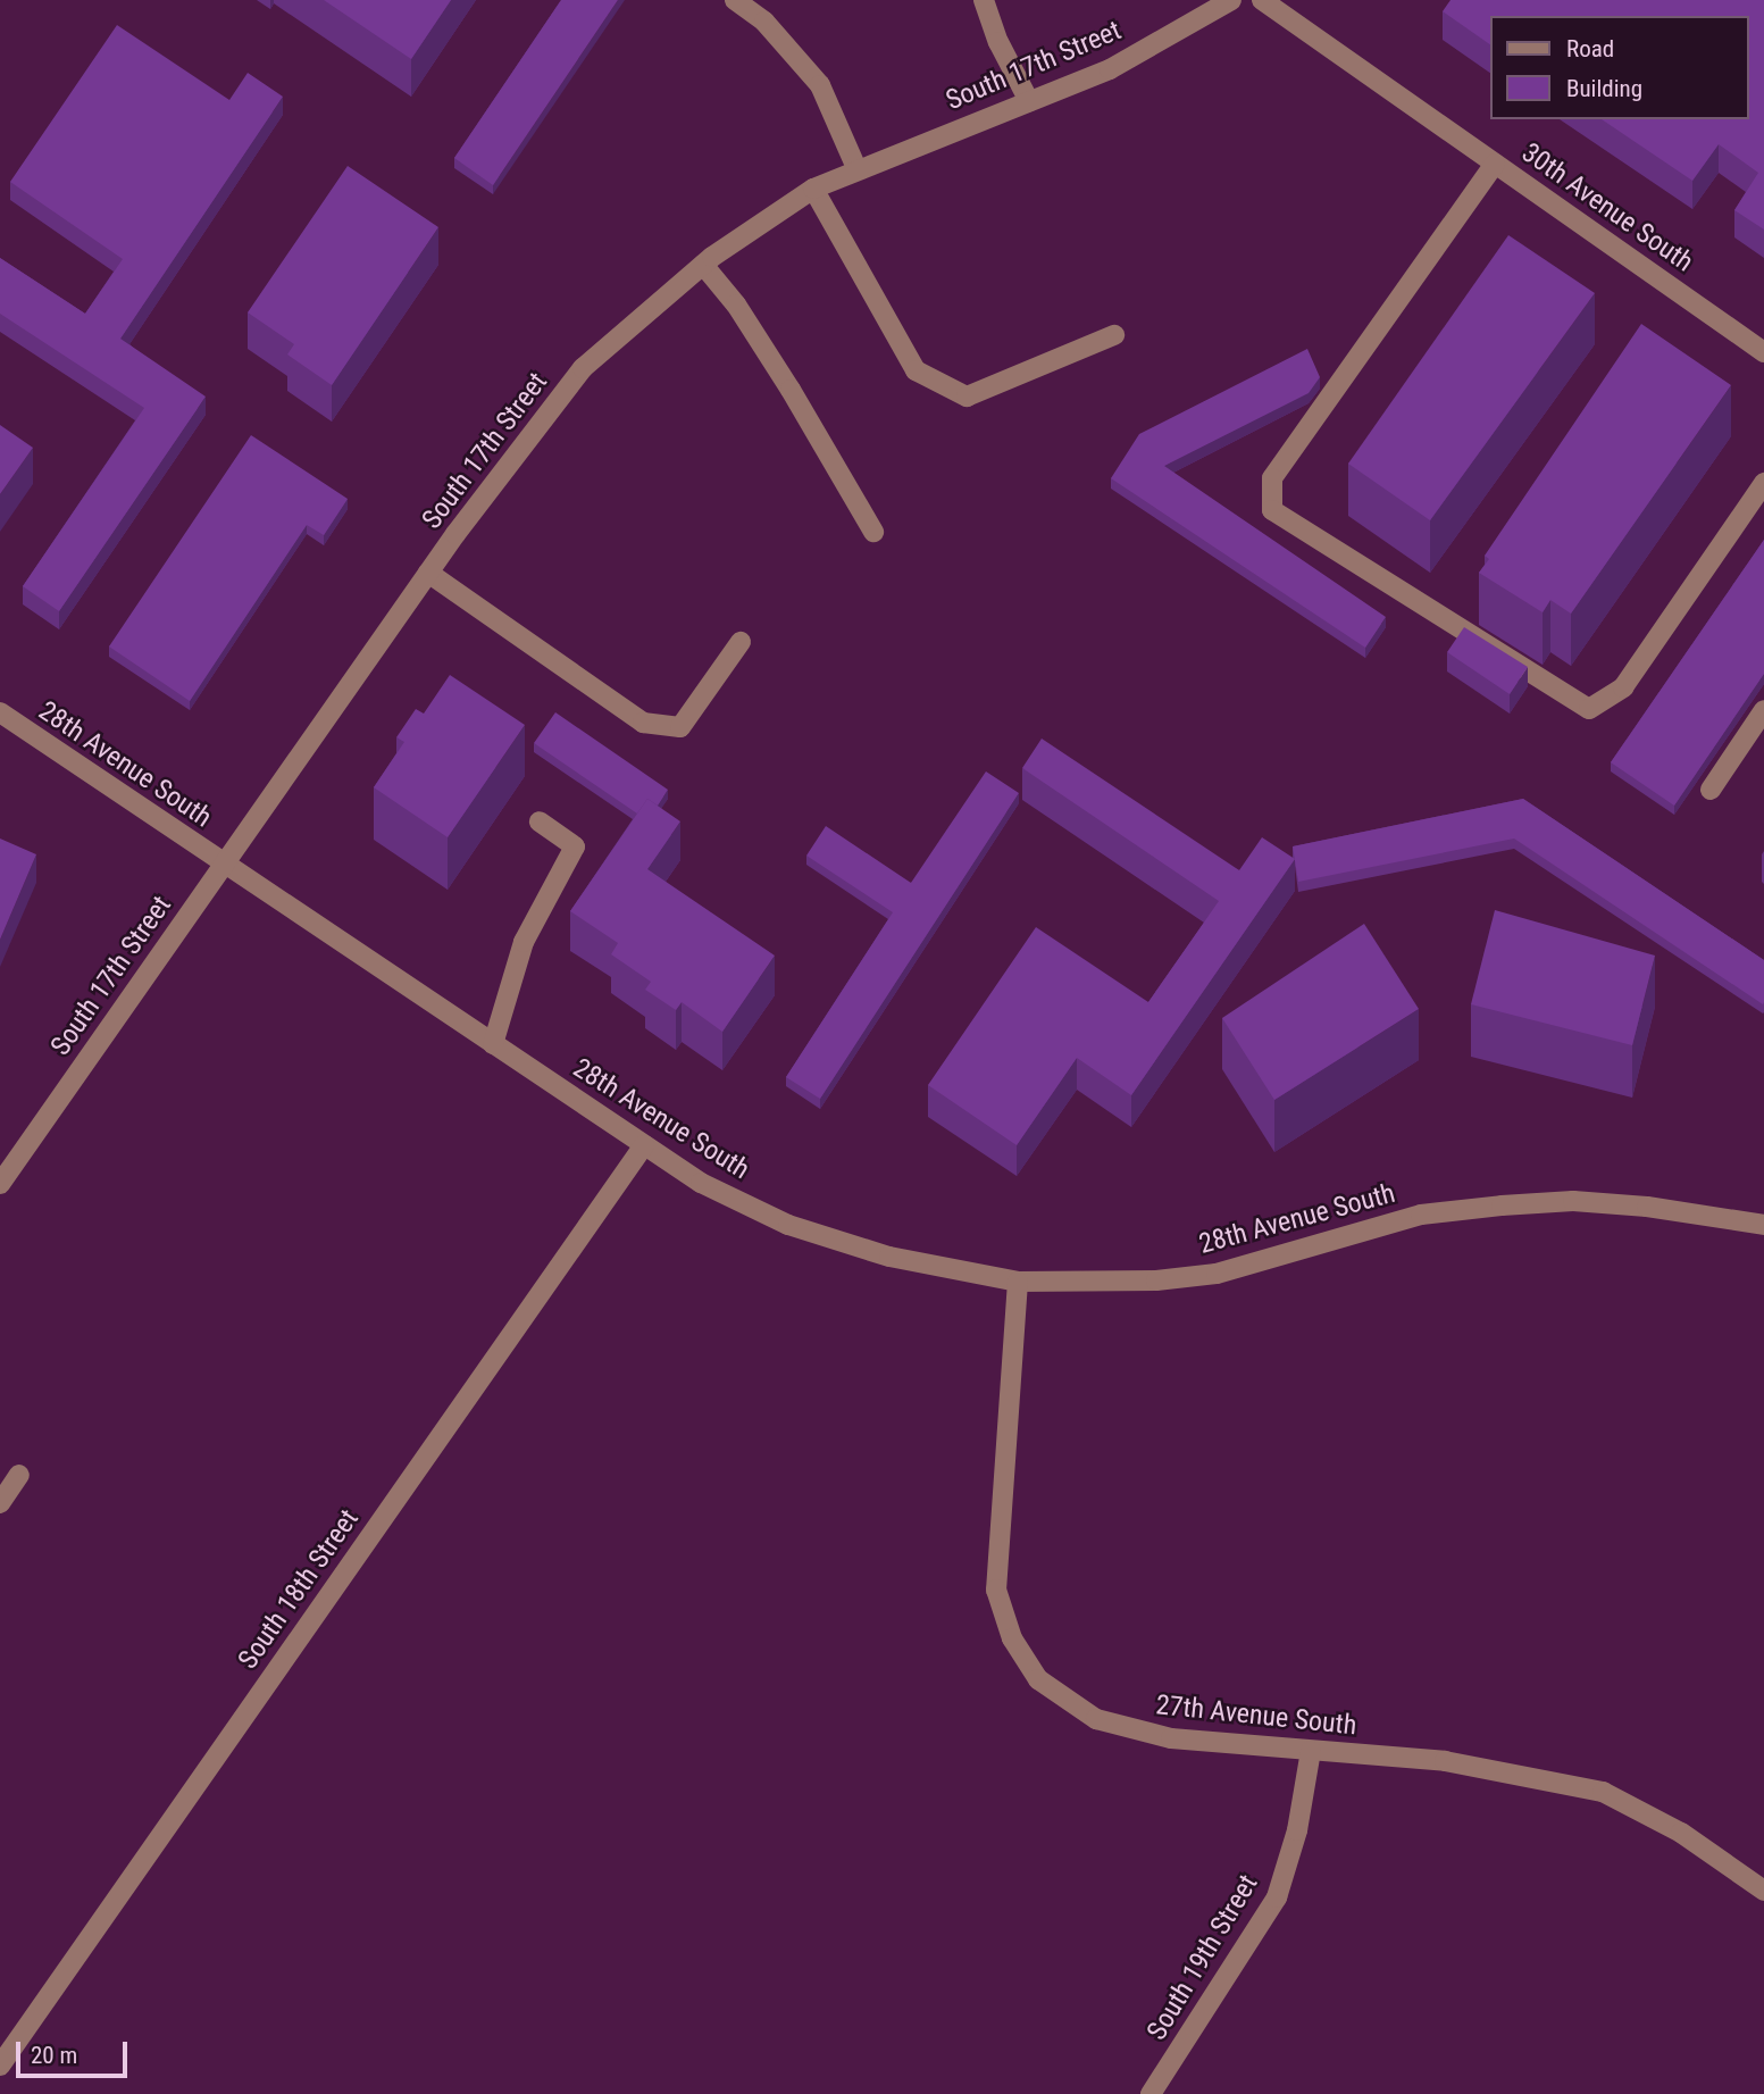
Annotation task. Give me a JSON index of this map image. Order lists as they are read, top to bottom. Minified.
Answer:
{"streets":{"street":["South 17th Street","30th Avenue South","28th Avenue South","South 18th Street","27th Avenue South","South 19th Street"]},"crossings":[["South 17th Street","28th Avenue South"],["28th Avenue South","South 18th Street"],["28th Avenue South","27th Avenue South"],["27th Avenue South","South 19th Street"]],"legend":["Road","Building"],"scale_bar":"20 m"}
